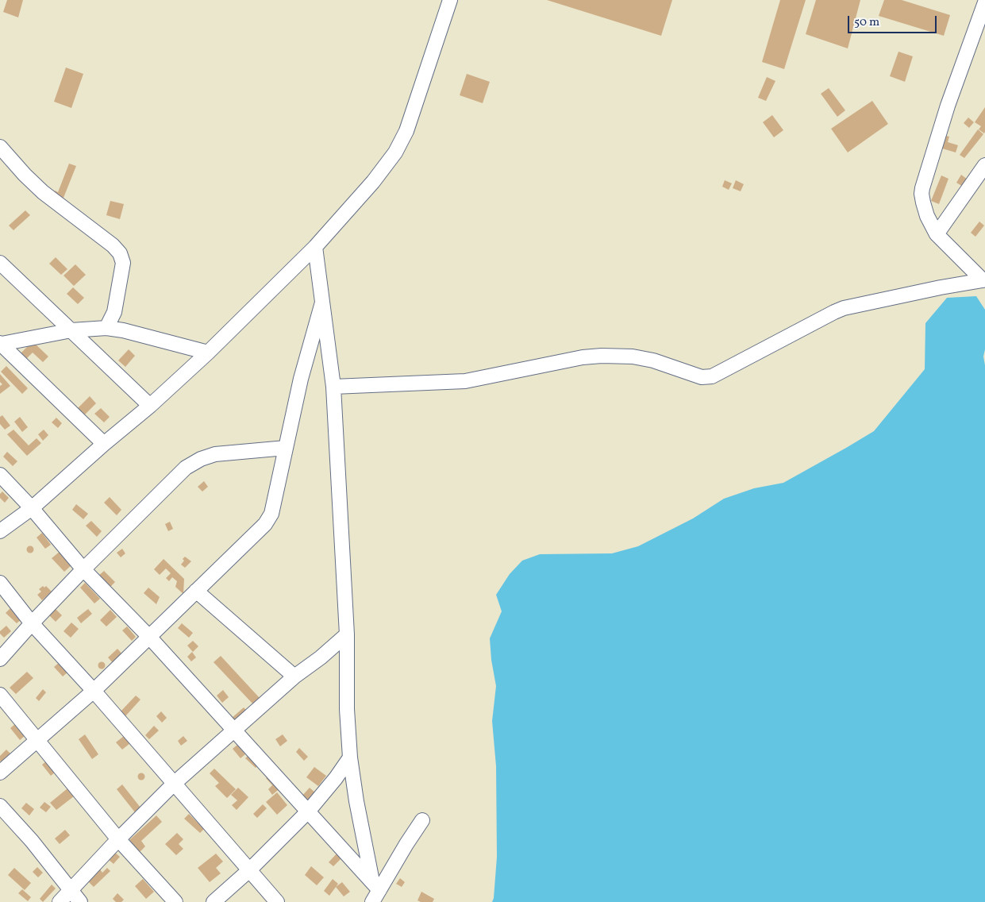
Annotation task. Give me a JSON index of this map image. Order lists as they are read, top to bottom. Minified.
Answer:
{"scale_bar":"50 m"}
